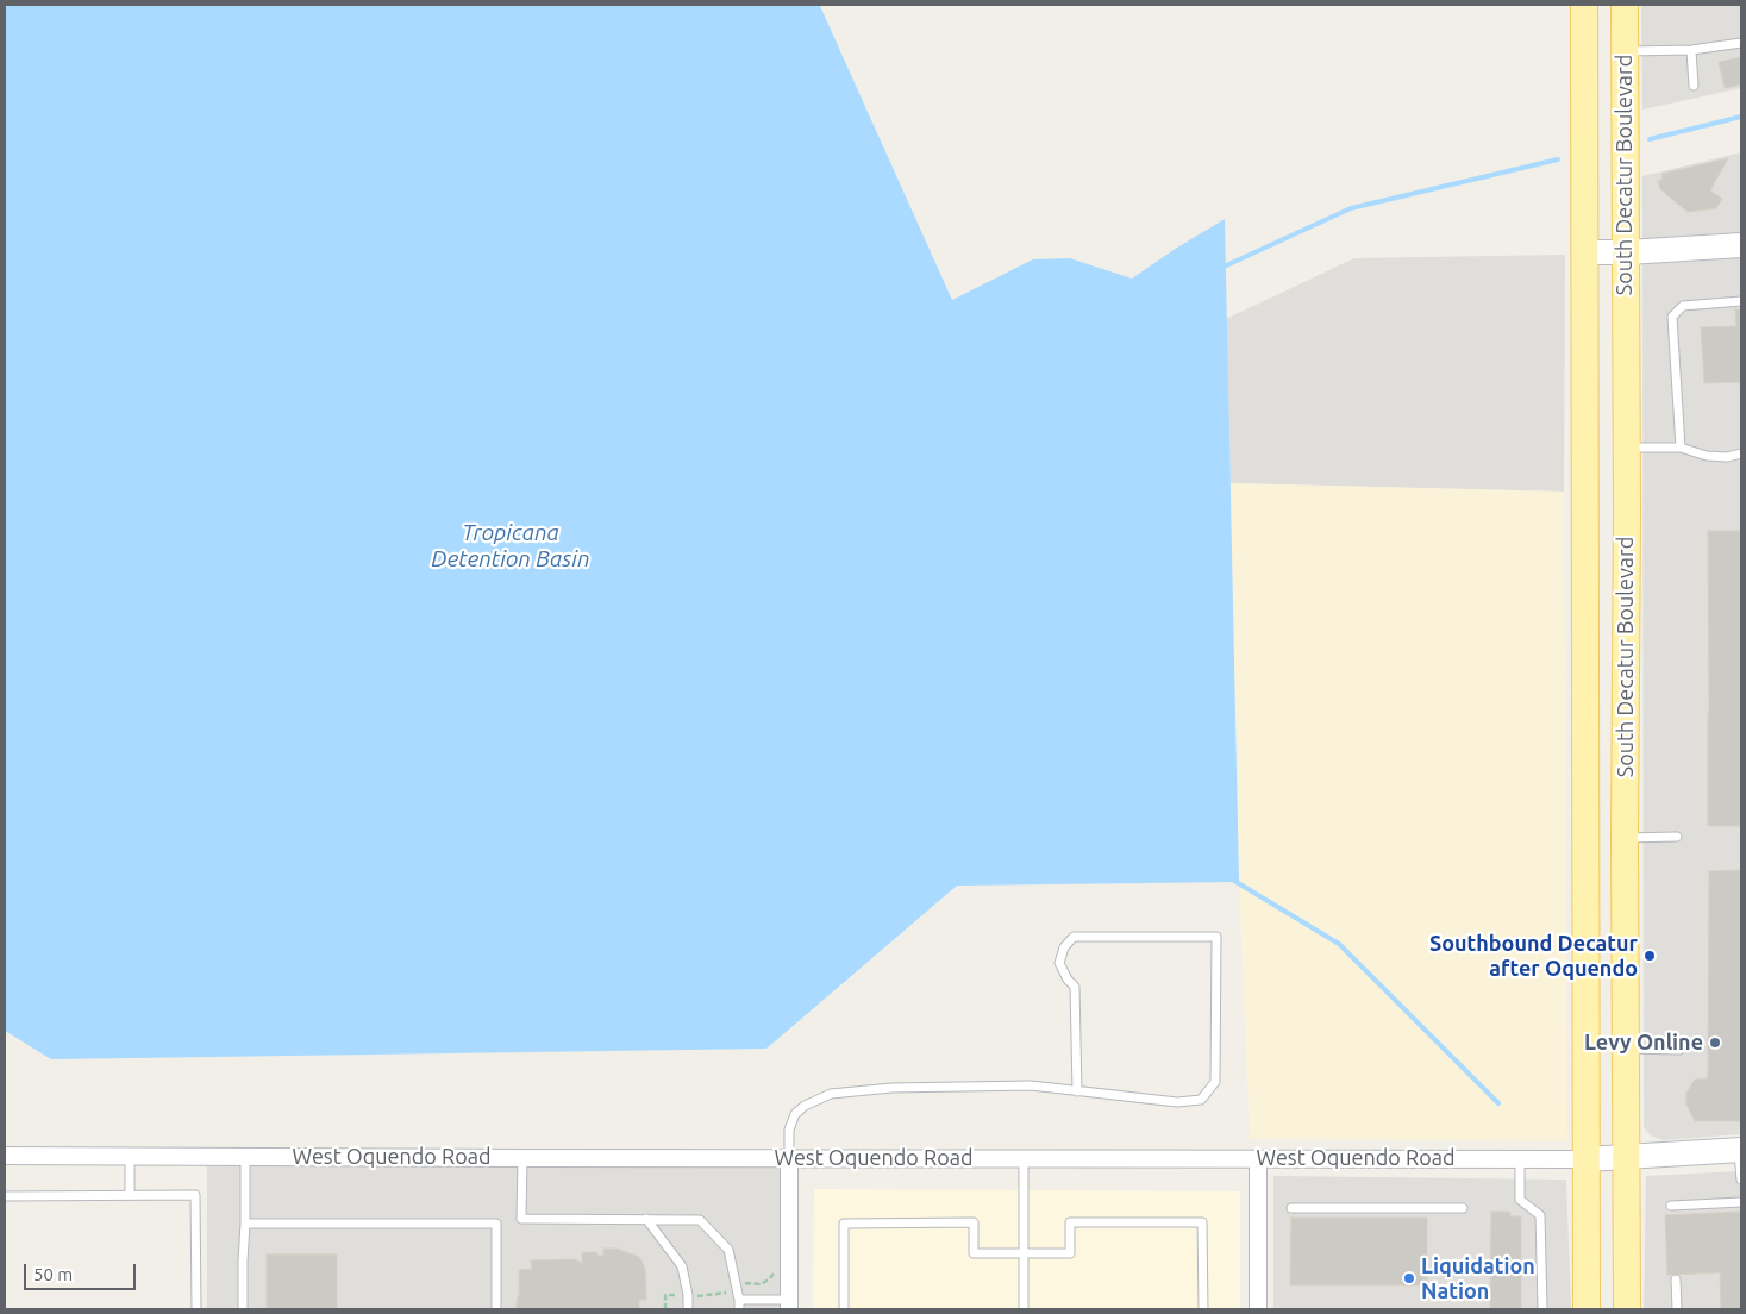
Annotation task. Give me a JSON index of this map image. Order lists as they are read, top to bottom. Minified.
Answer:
{"streets":{"main road":["South Decatur Boulevard"],"street":["West Oquendo Road"]},"crossings":[["South Decatur Boulevard","West Oquendo Road"]],"water":["Tropicana Detention Basin"],"places":["Southbound Decatur after Oquendo","Levy Online","Liquidation Nation"],"scale_bar":"50 m"}
